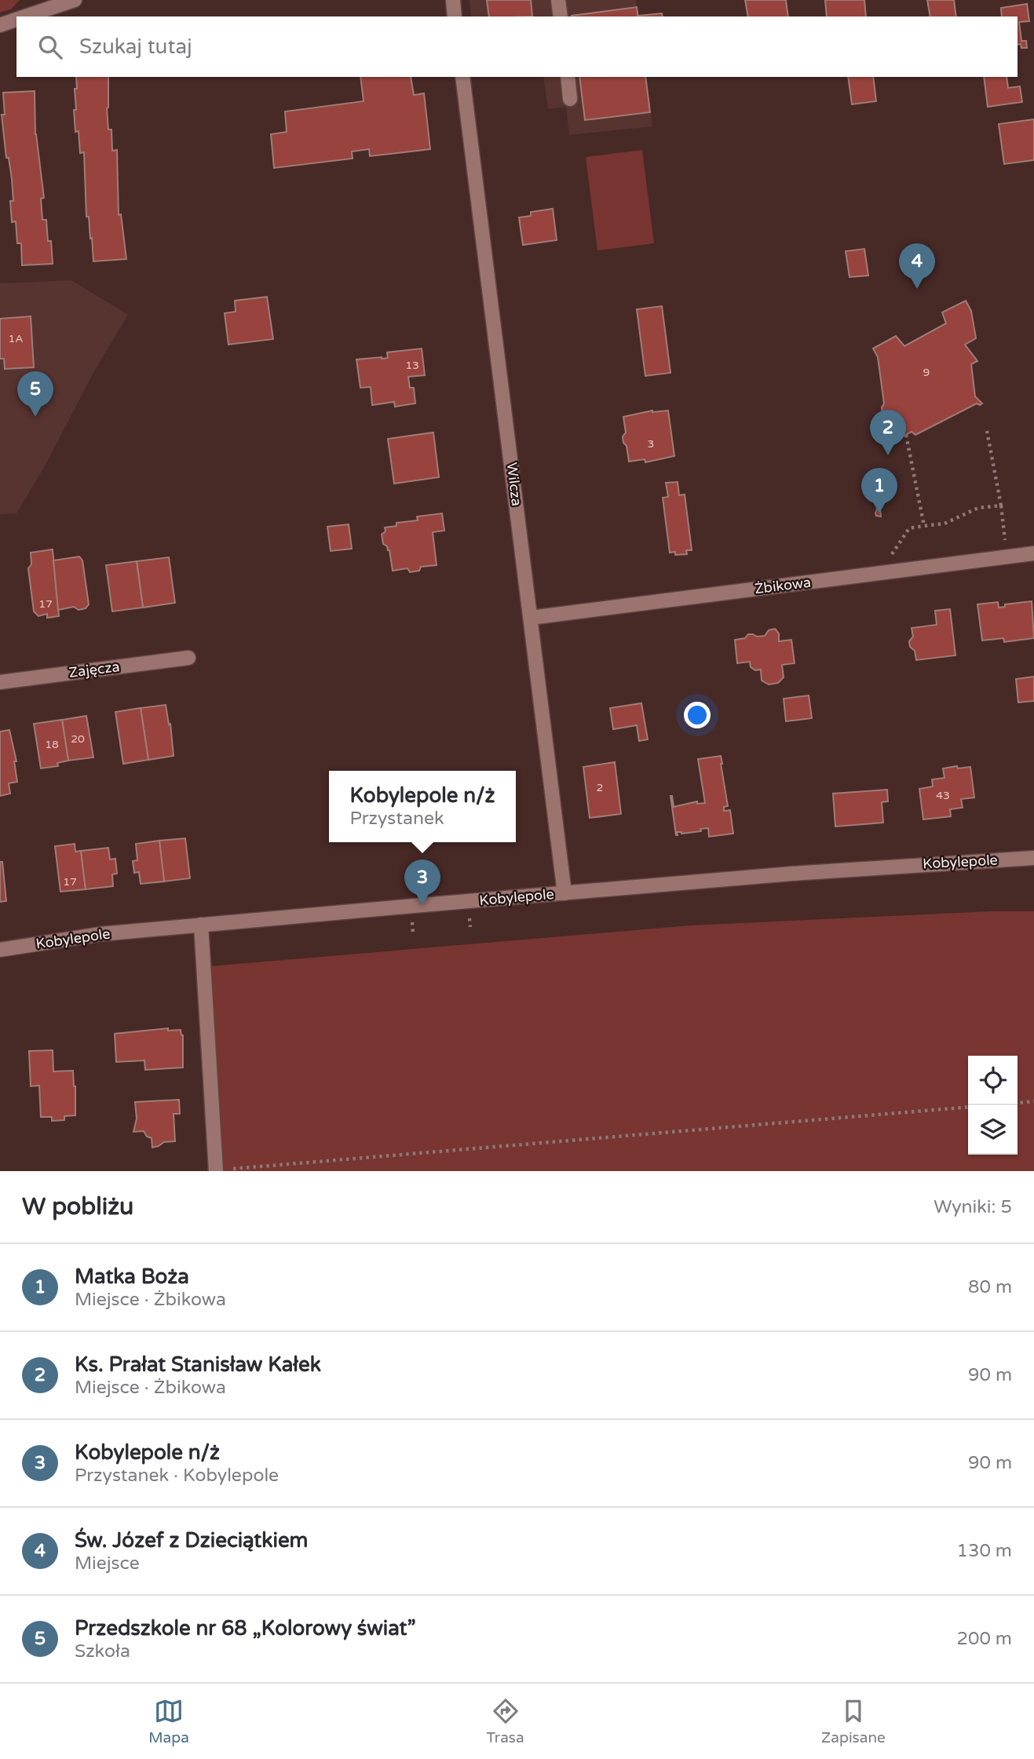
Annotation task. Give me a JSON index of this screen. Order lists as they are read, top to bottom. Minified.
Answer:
{"streets":{"street":["Wilcza","Żbikowa","Zajęcza","Kobylepole"]},"crossings":[["Wilcza","Żbikowa"],["Wilcza","Kobylepole"]],"house_numbers":["1A","13","9","3","17","20","18","2","43","17"],"page":{"search":"Szukaj tutaj","pins":["4","5","2","1","3"],"popup":["Kobylepole n/ż","Przystanek"],"heading":["W pobliżu","Wyniki: 5"],"list":[{"mark":"1","name":"Matka Boża","note":"Miejsce · Żbikowa","value":"80 m"},{"mark":"2","name":"Ks. Prałat Stanisław Kałek","note":"Miejsce · Żbikowa","value":"90 m"},{"mark":"3","name":"Kobylepole n/ż","note":"Przystanek · Kobylepole","value":"90 m"},{"mark":"4","name":"Św. Józef z Dzieciątkiem","note":"Miejsce","value":"130 m"},{"mark":"5","name":"Przedszkole nr 68 „Kolorowy świat”","note":"Szkoła","value":"200 m"}],"nav":["Mapa","Trasa","Zapisane"]}}
